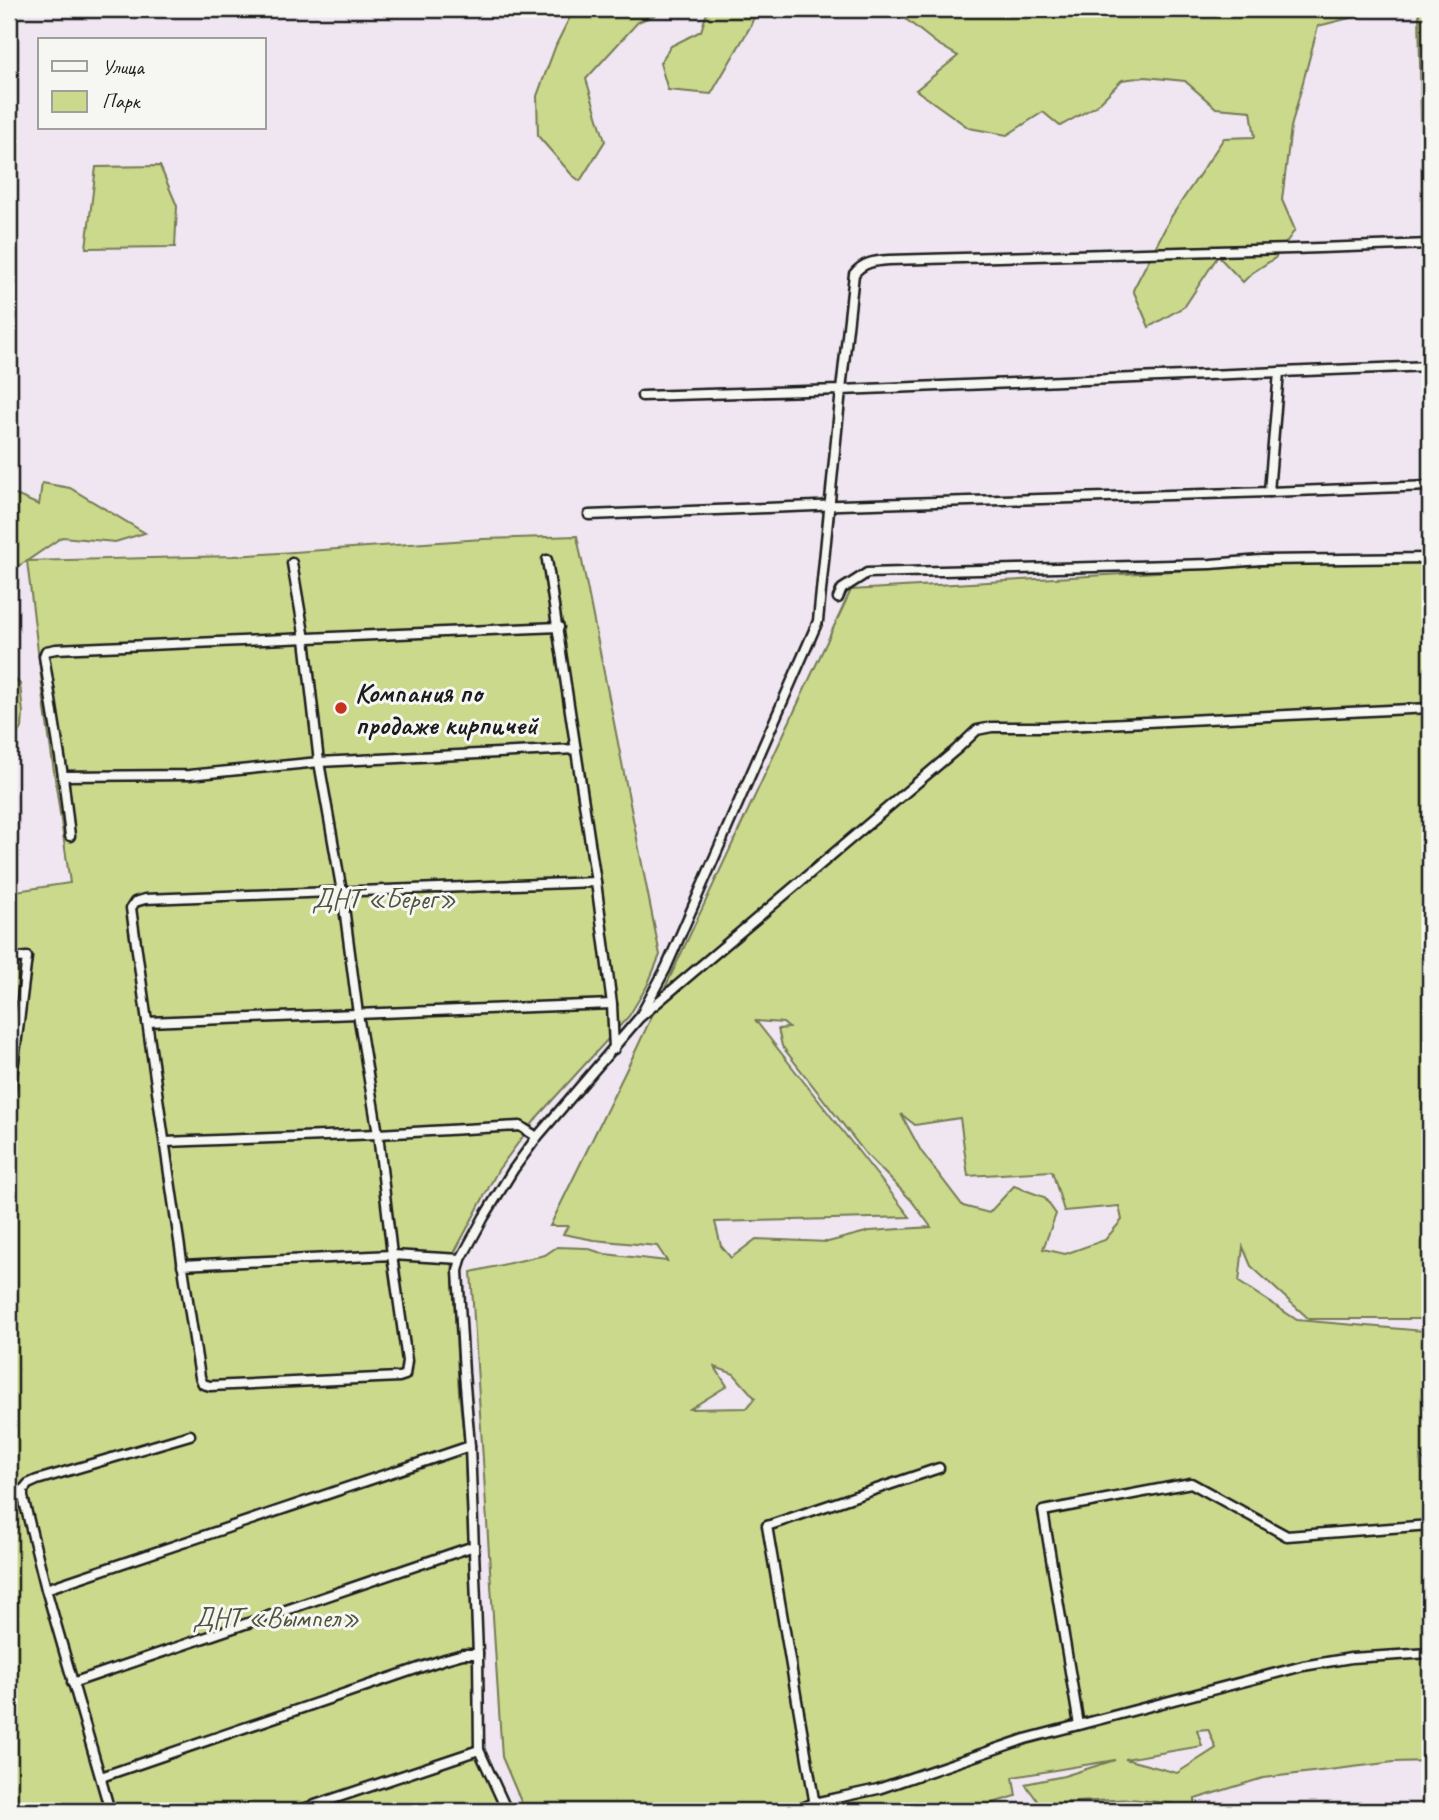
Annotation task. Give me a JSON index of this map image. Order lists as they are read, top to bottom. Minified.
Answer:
{"parks":["ДНТ «Берег»","ДНТ «Вымпел»"],"places":["Компания по продаже кирпичей"],"legend":["Улица","Парк"]}
